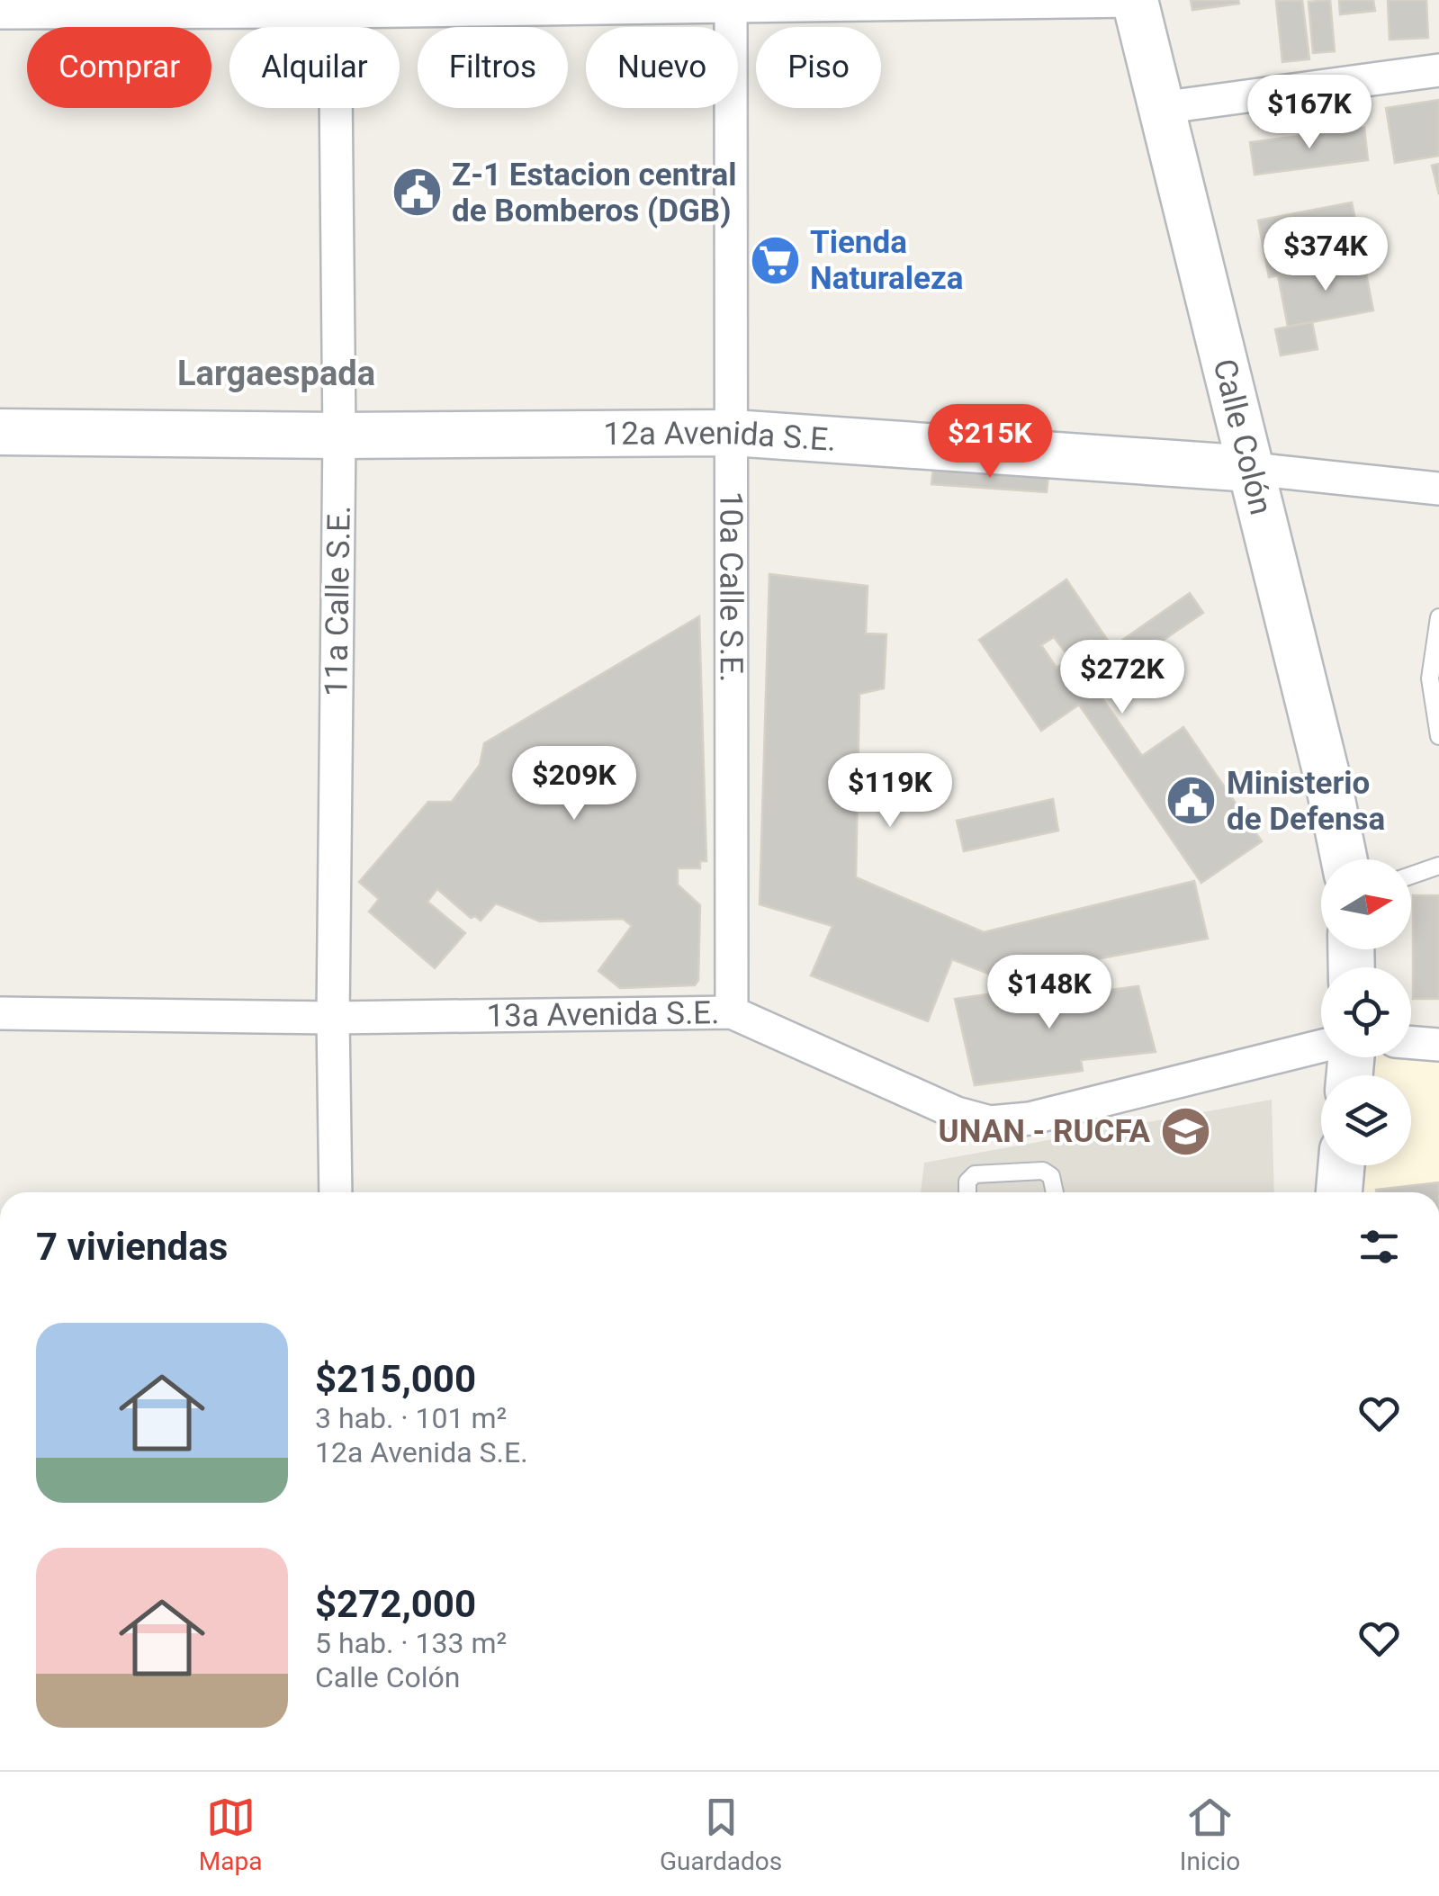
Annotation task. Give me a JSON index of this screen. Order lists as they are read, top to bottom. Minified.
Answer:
{"streets":{"street":["12a Avenida S.E.","Calle Colón","10a Calle S.E.","11a Calle S.E.","13a Avenida S.E."]},"crossings":[["12a Avenida S.E.","Calle Colón"],["12a Avenida S.E.","10a Calle S.E."],["12a Avenida S.E.","11a Calle S.E."],["10a Calle S.E.","13a Avenida S.E."],["11a Calle S.E.","13a Avenida S.E."]],"districts":["Largaespada"],"places":{"public building":["Z-1 Estacion central de Bomberos (DGB)","Ministerio de Defensa"],"supermarket":["Tienda Naturaleza"],"school or university":["UNAN - RUCFA"]},"north":"right","page":{"chip":["Comprar","Alquilar","Filtros","Nuevo","Piso"],"price":["$167K","$374K","$215K","$272K","$209K","$119K","$148K"],"heading":"7 viviendas","list":[{"name":"$215,000","note":"3 hab. · 101 m² · 12a Avenida S.E."},{"name":"$272,000","note":"5 hab. · 133 m² · Calle Colón"}],"tabs":["Mapa","Guardados","Inicio"]}}
